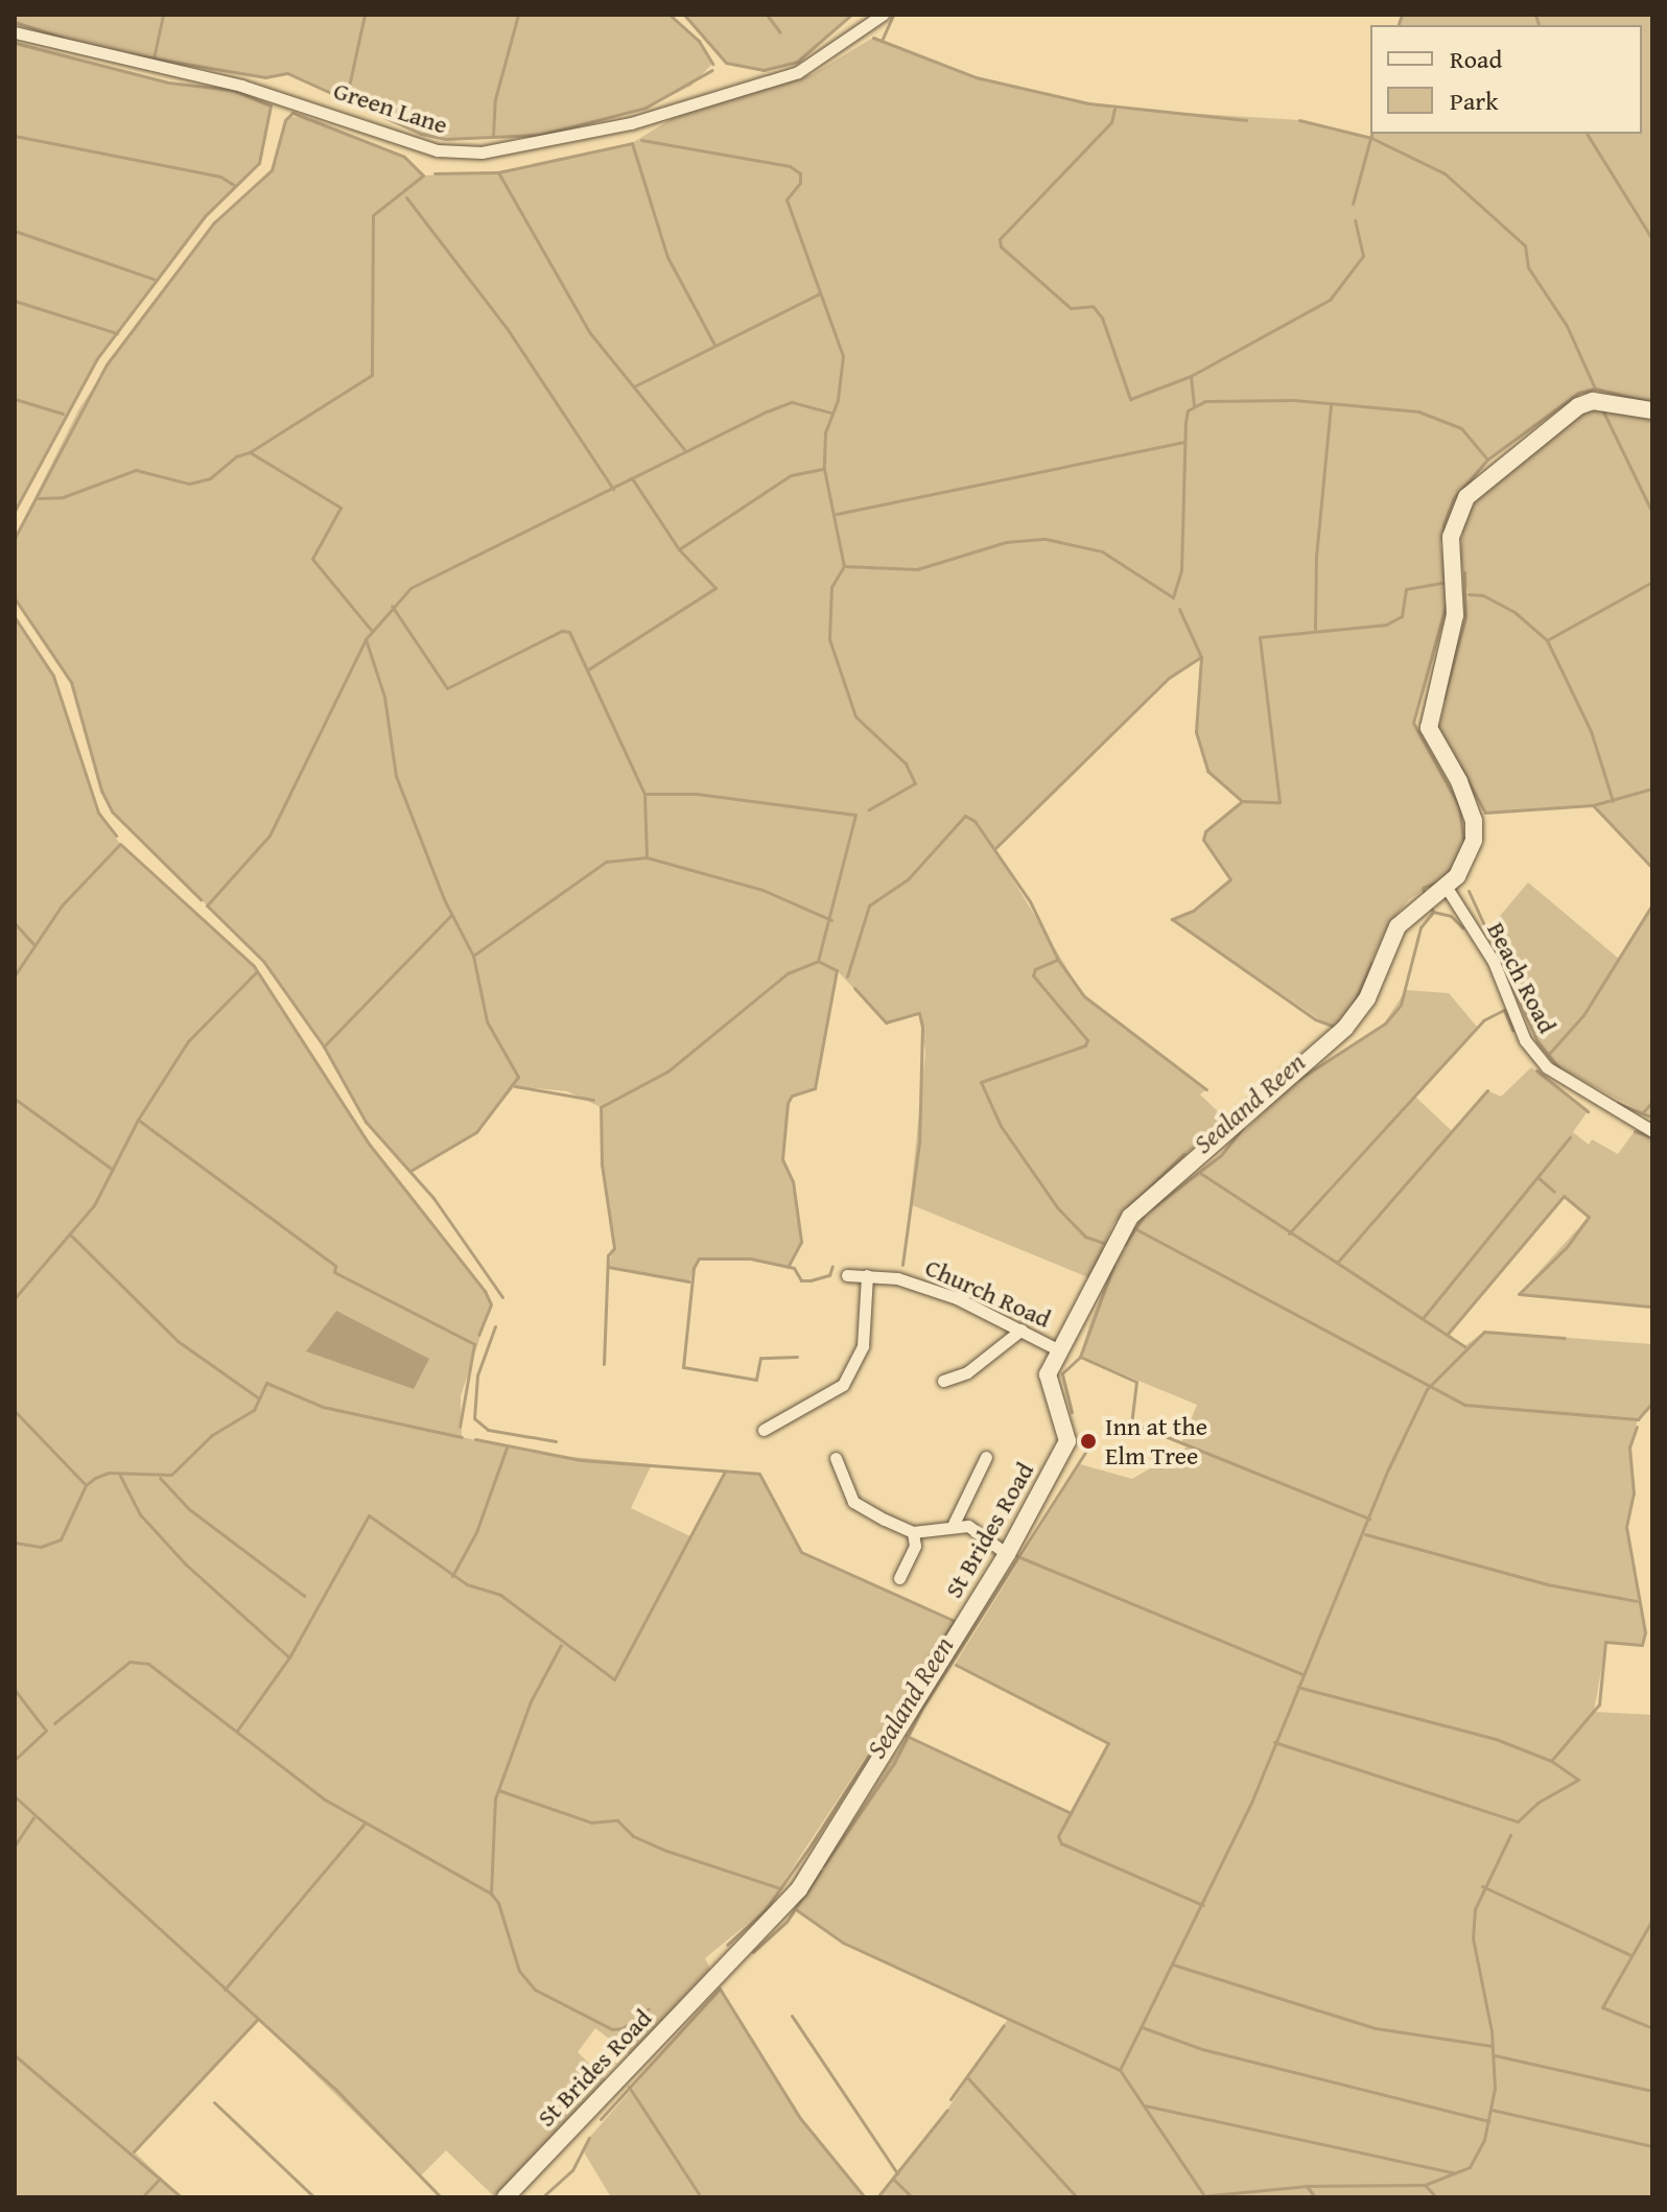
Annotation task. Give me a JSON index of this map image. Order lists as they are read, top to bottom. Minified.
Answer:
{"streets":{"main road":["St Brides Road"],"street":["Green Lane","Beach Road","Church Road"]},"crossings":[["Beach Road","St Brides Road"],["Church Road","St Brides Road"]],"water":["Sealand Reen"],"places":["Inn at the Elm Tree"],"legend":["Road","Park"]}
